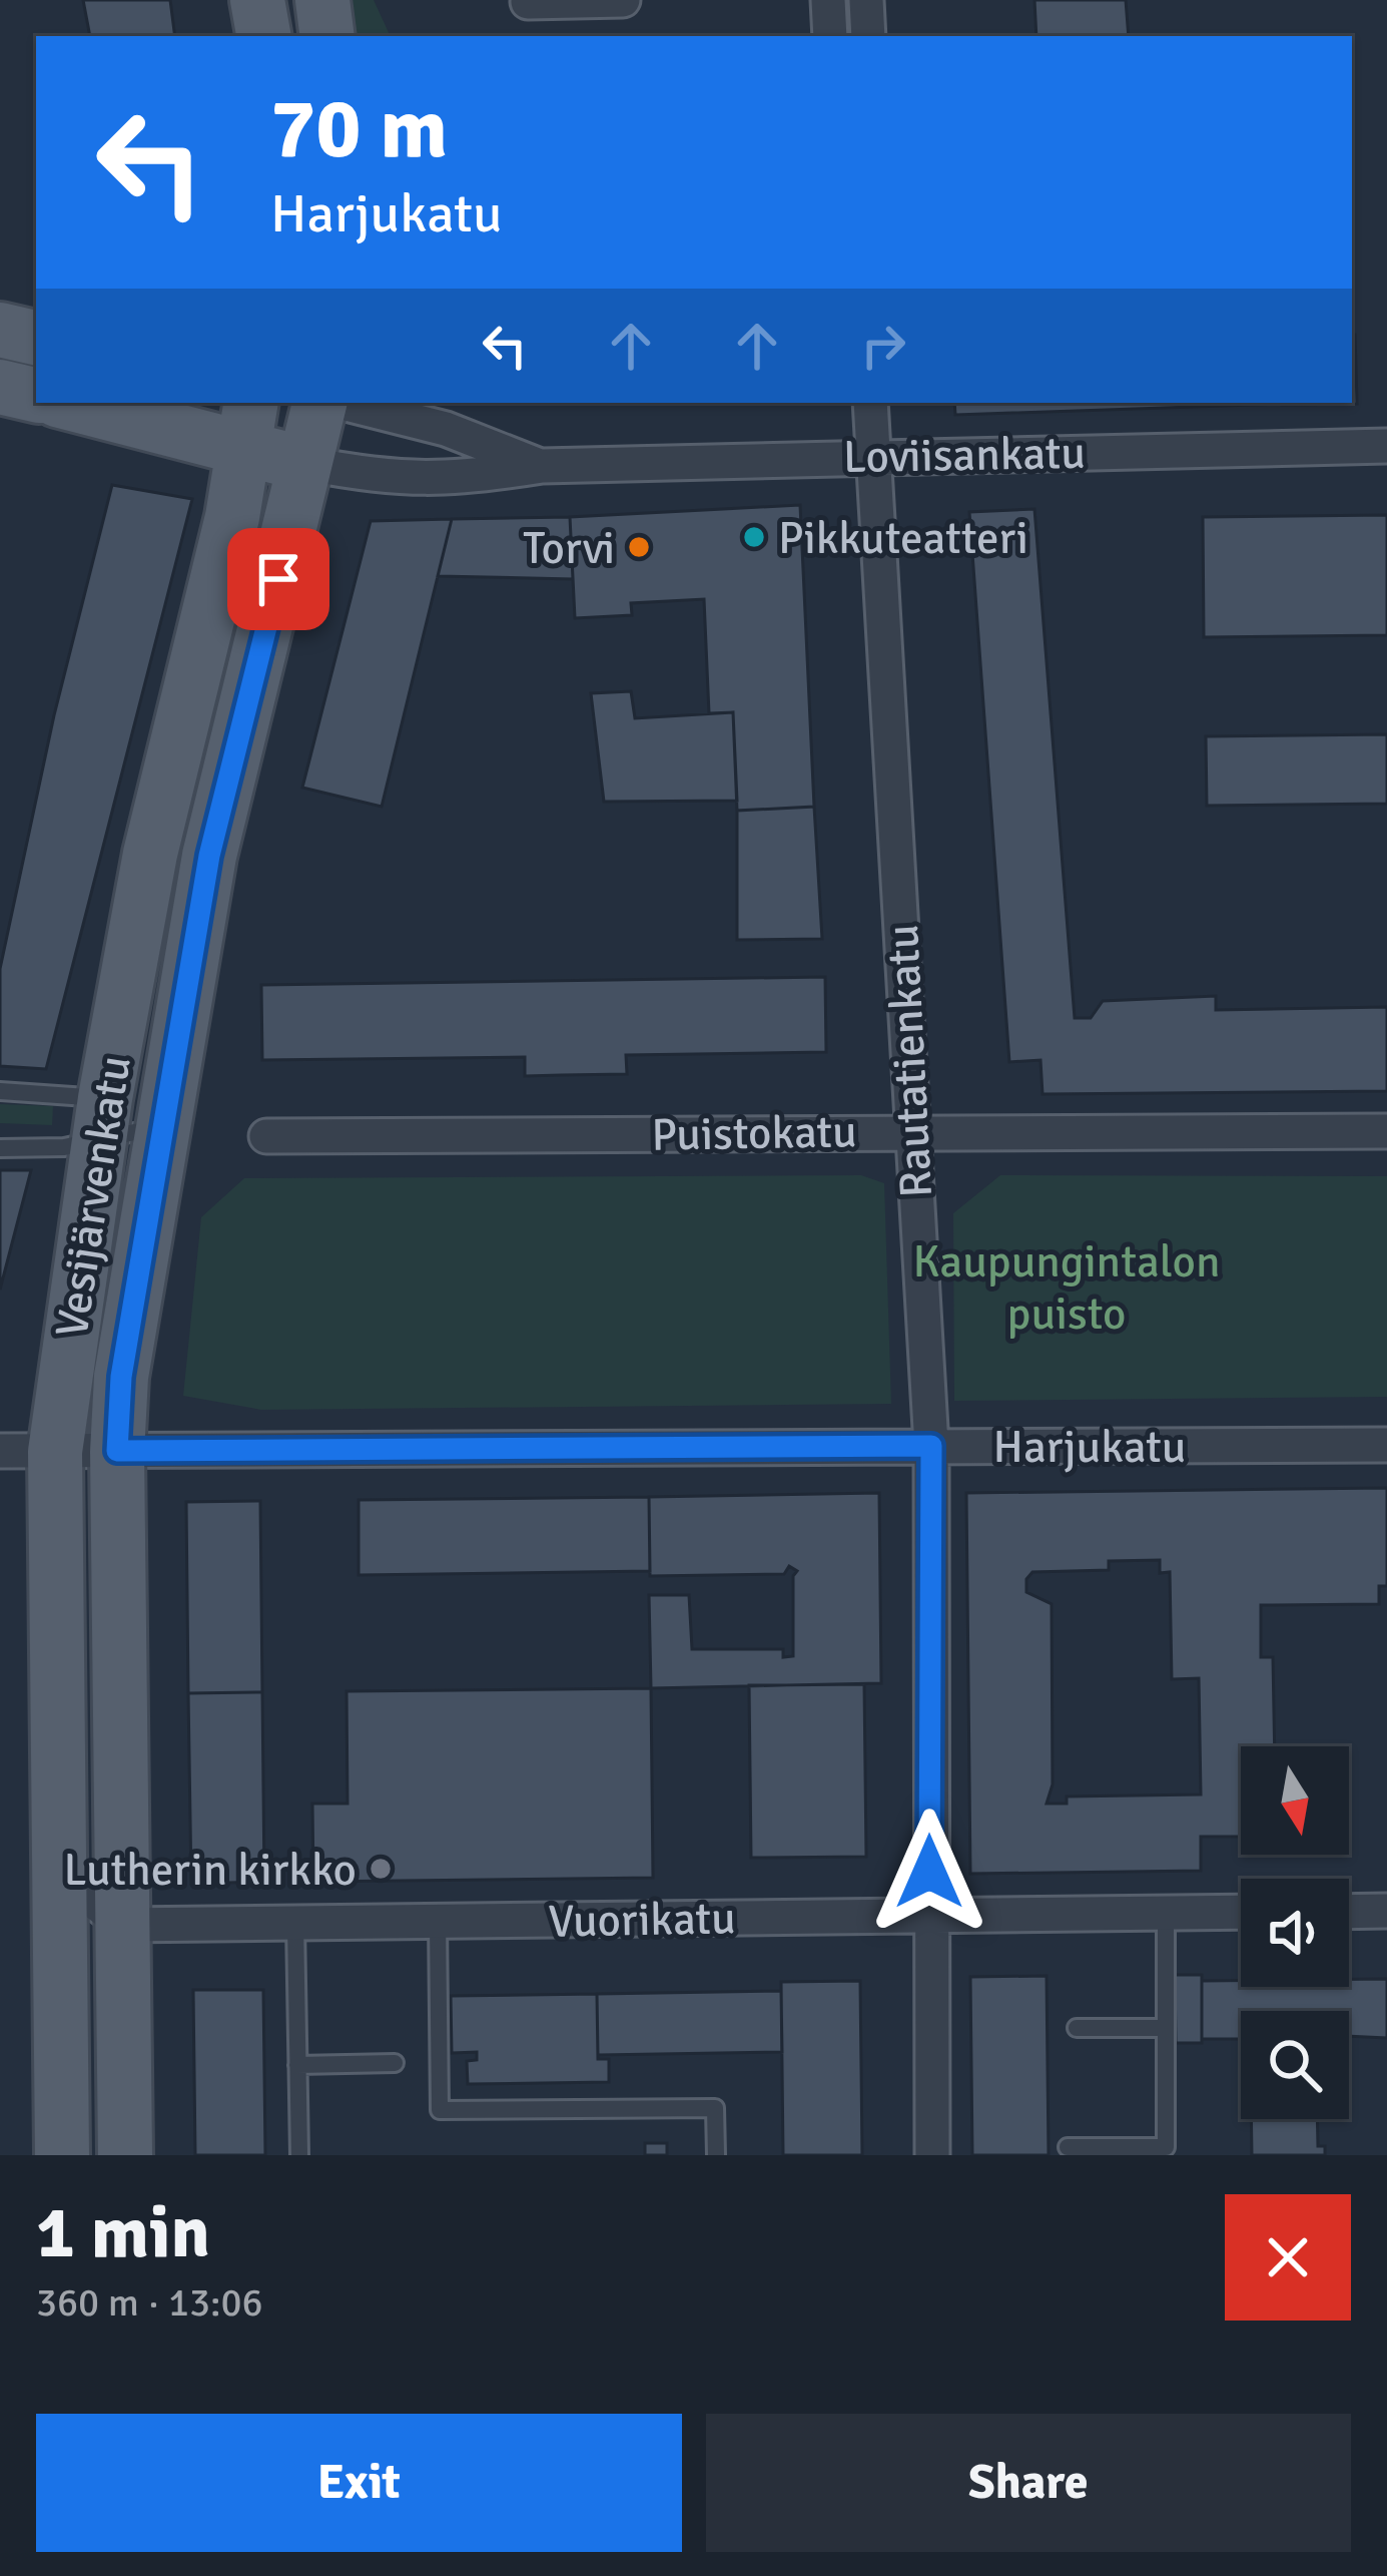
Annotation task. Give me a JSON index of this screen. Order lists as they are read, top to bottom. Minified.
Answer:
{"streets":{"main road":["Loviisankatu","Vesijärvenkatu"],"street":["Rautatienkatu","Puistokatu","Harjukatu","Vuorikatu"]},"crossings":[["Loviisankatu","Rautatienkatu"],["Loviisankatu","Vesijärvenkatu"],["Rautatienkatu","Puistokatu"],["Rautatienkatu","Harjukatu"],["Rautatienkatu","Vuorikatu"],["Vesijärvenkatu","Harjukatu"],["Vesijärvenkatu","Vuorikatu"]],"parks":["Kaupungintalon puisto"],"places":["Pikkuteatteri","Torvi","Lutherin kirkko"],"north":"bottom","page":{"turn":["70 m","Harjukatu"],"heading":["1 min","360 m · 13:06"],"buttons":["Exit","Share"]}}
